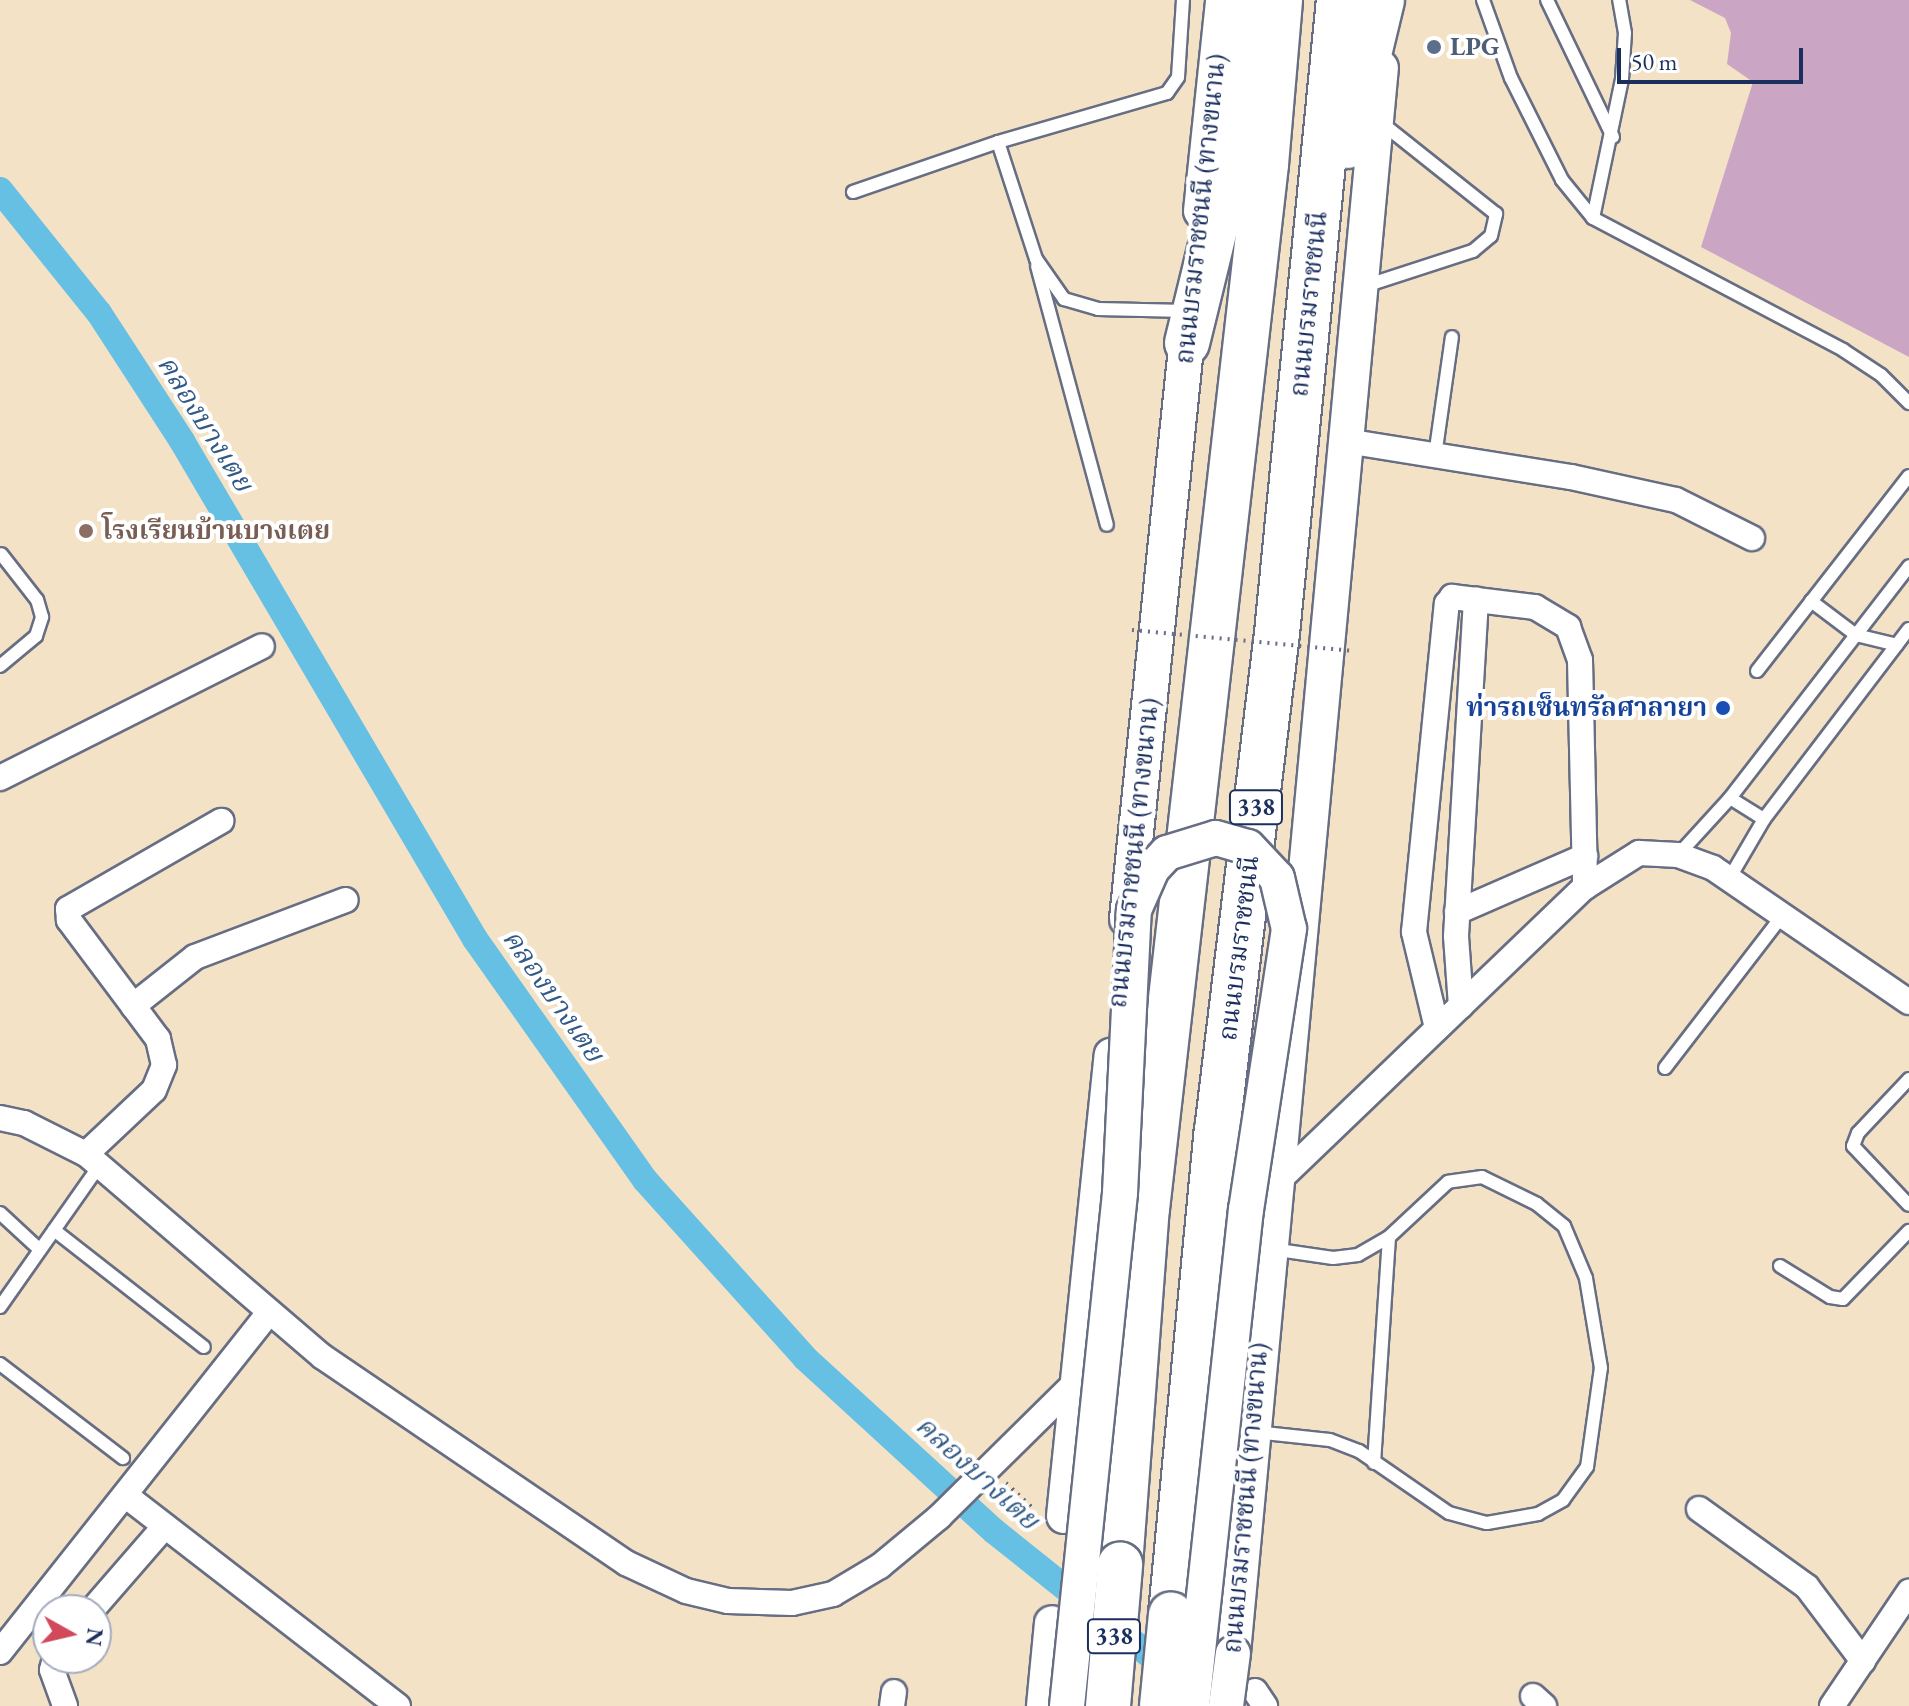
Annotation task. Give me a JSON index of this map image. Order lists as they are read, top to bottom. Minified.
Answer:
{"streets":{"highway":["ถนนบรมราชชนนี","338"],"main road":["ถนนบรมราชชนนี (ทางขนาน)"]},"water":["คลองบางเตย"],"places":["LPG","โรงเรียนบ้านบางเตย","ท่ารถเซ็นทรัลศาลายา"],"scale_bar":"50 m","north":"right"}
